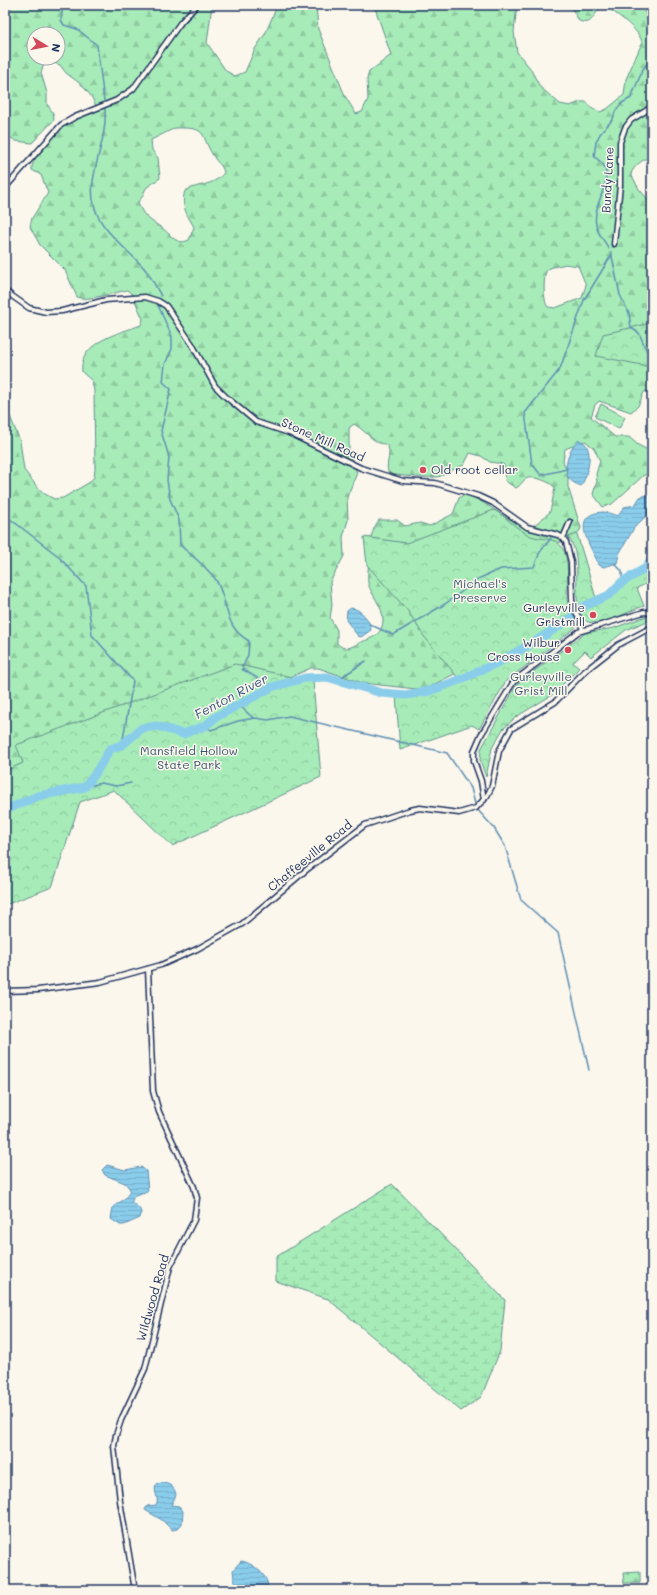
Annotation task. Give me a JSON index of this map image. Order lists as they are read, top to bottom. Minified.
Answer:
{"streets":{"street":["Bundy Lane","Stone Mill Road","Chaffeeville Road","Wildwood Road"]},"crossings":[["Chaffeeville Road","Wildwood Road"]],"water":["Fenton River"],"parks":["Michael's Preserve","Gurleyville Grist Mill","Mansfield Hollow State Park"],"places":["Old root cellar","Gurleyville Gristmill","Wilbur Cross House"],"north":"right"}
